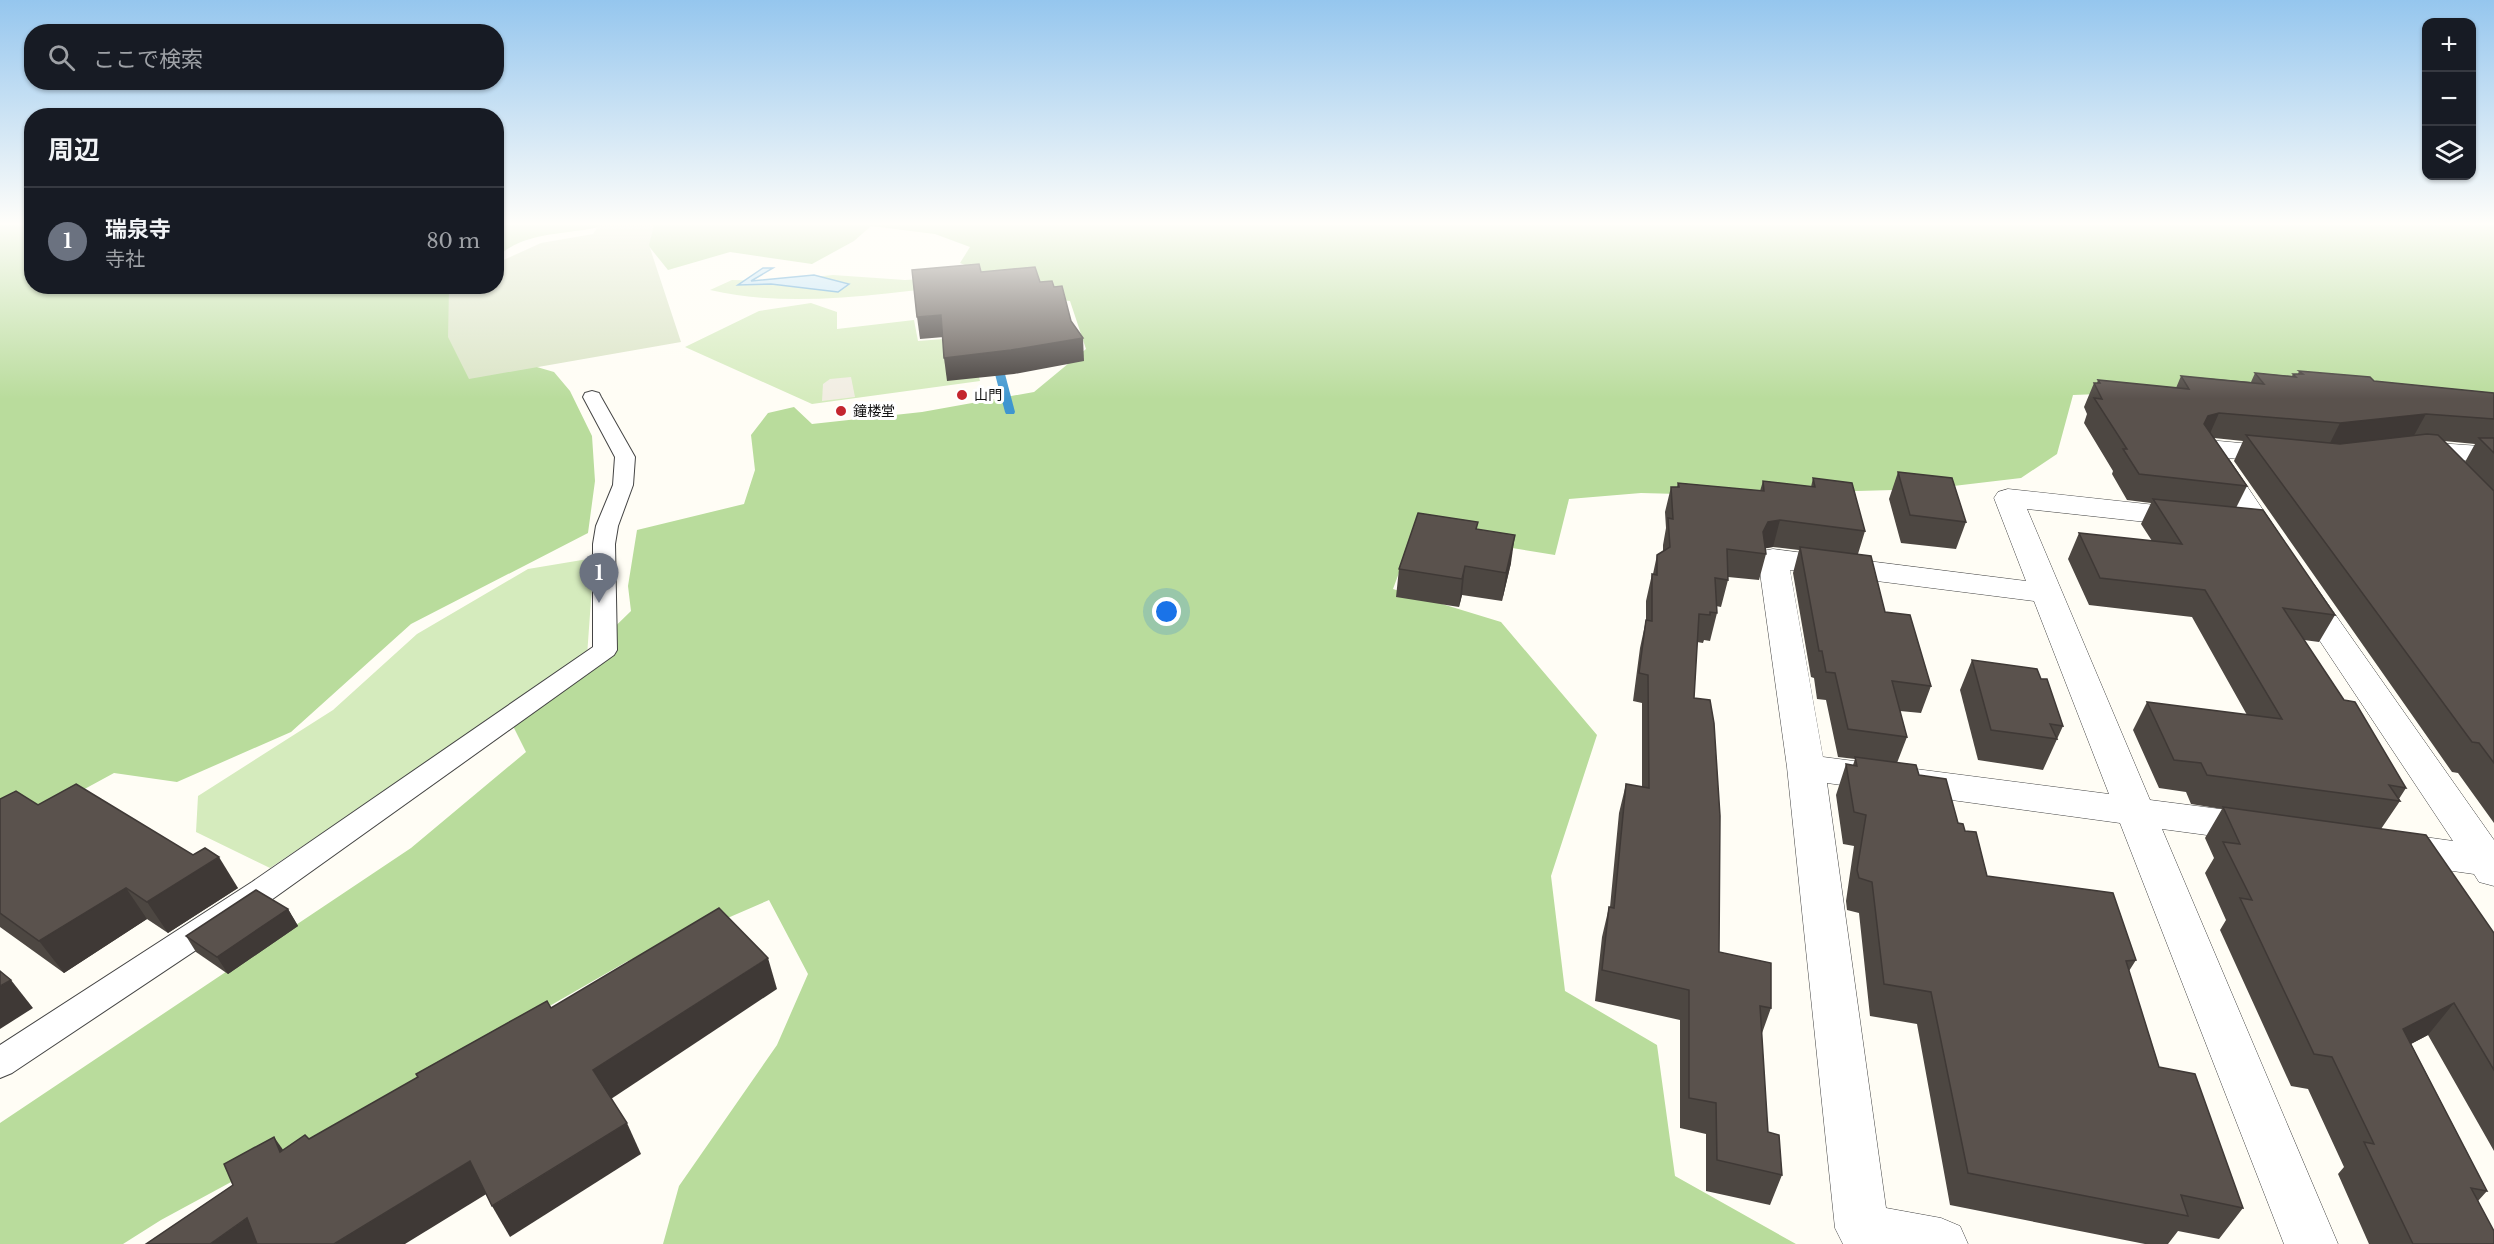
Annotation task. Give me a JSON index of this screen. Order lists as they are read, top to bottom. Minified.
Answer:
{"places":["山門","鐘楼堂"],"page":{"map_buttons":["+","−"],"search":"ここで検索","heading":"周辺","list":[{"mark":"1","name":"瑞泉寺","note":"寺社","value":"80 m"}],"pins":"1"}}
